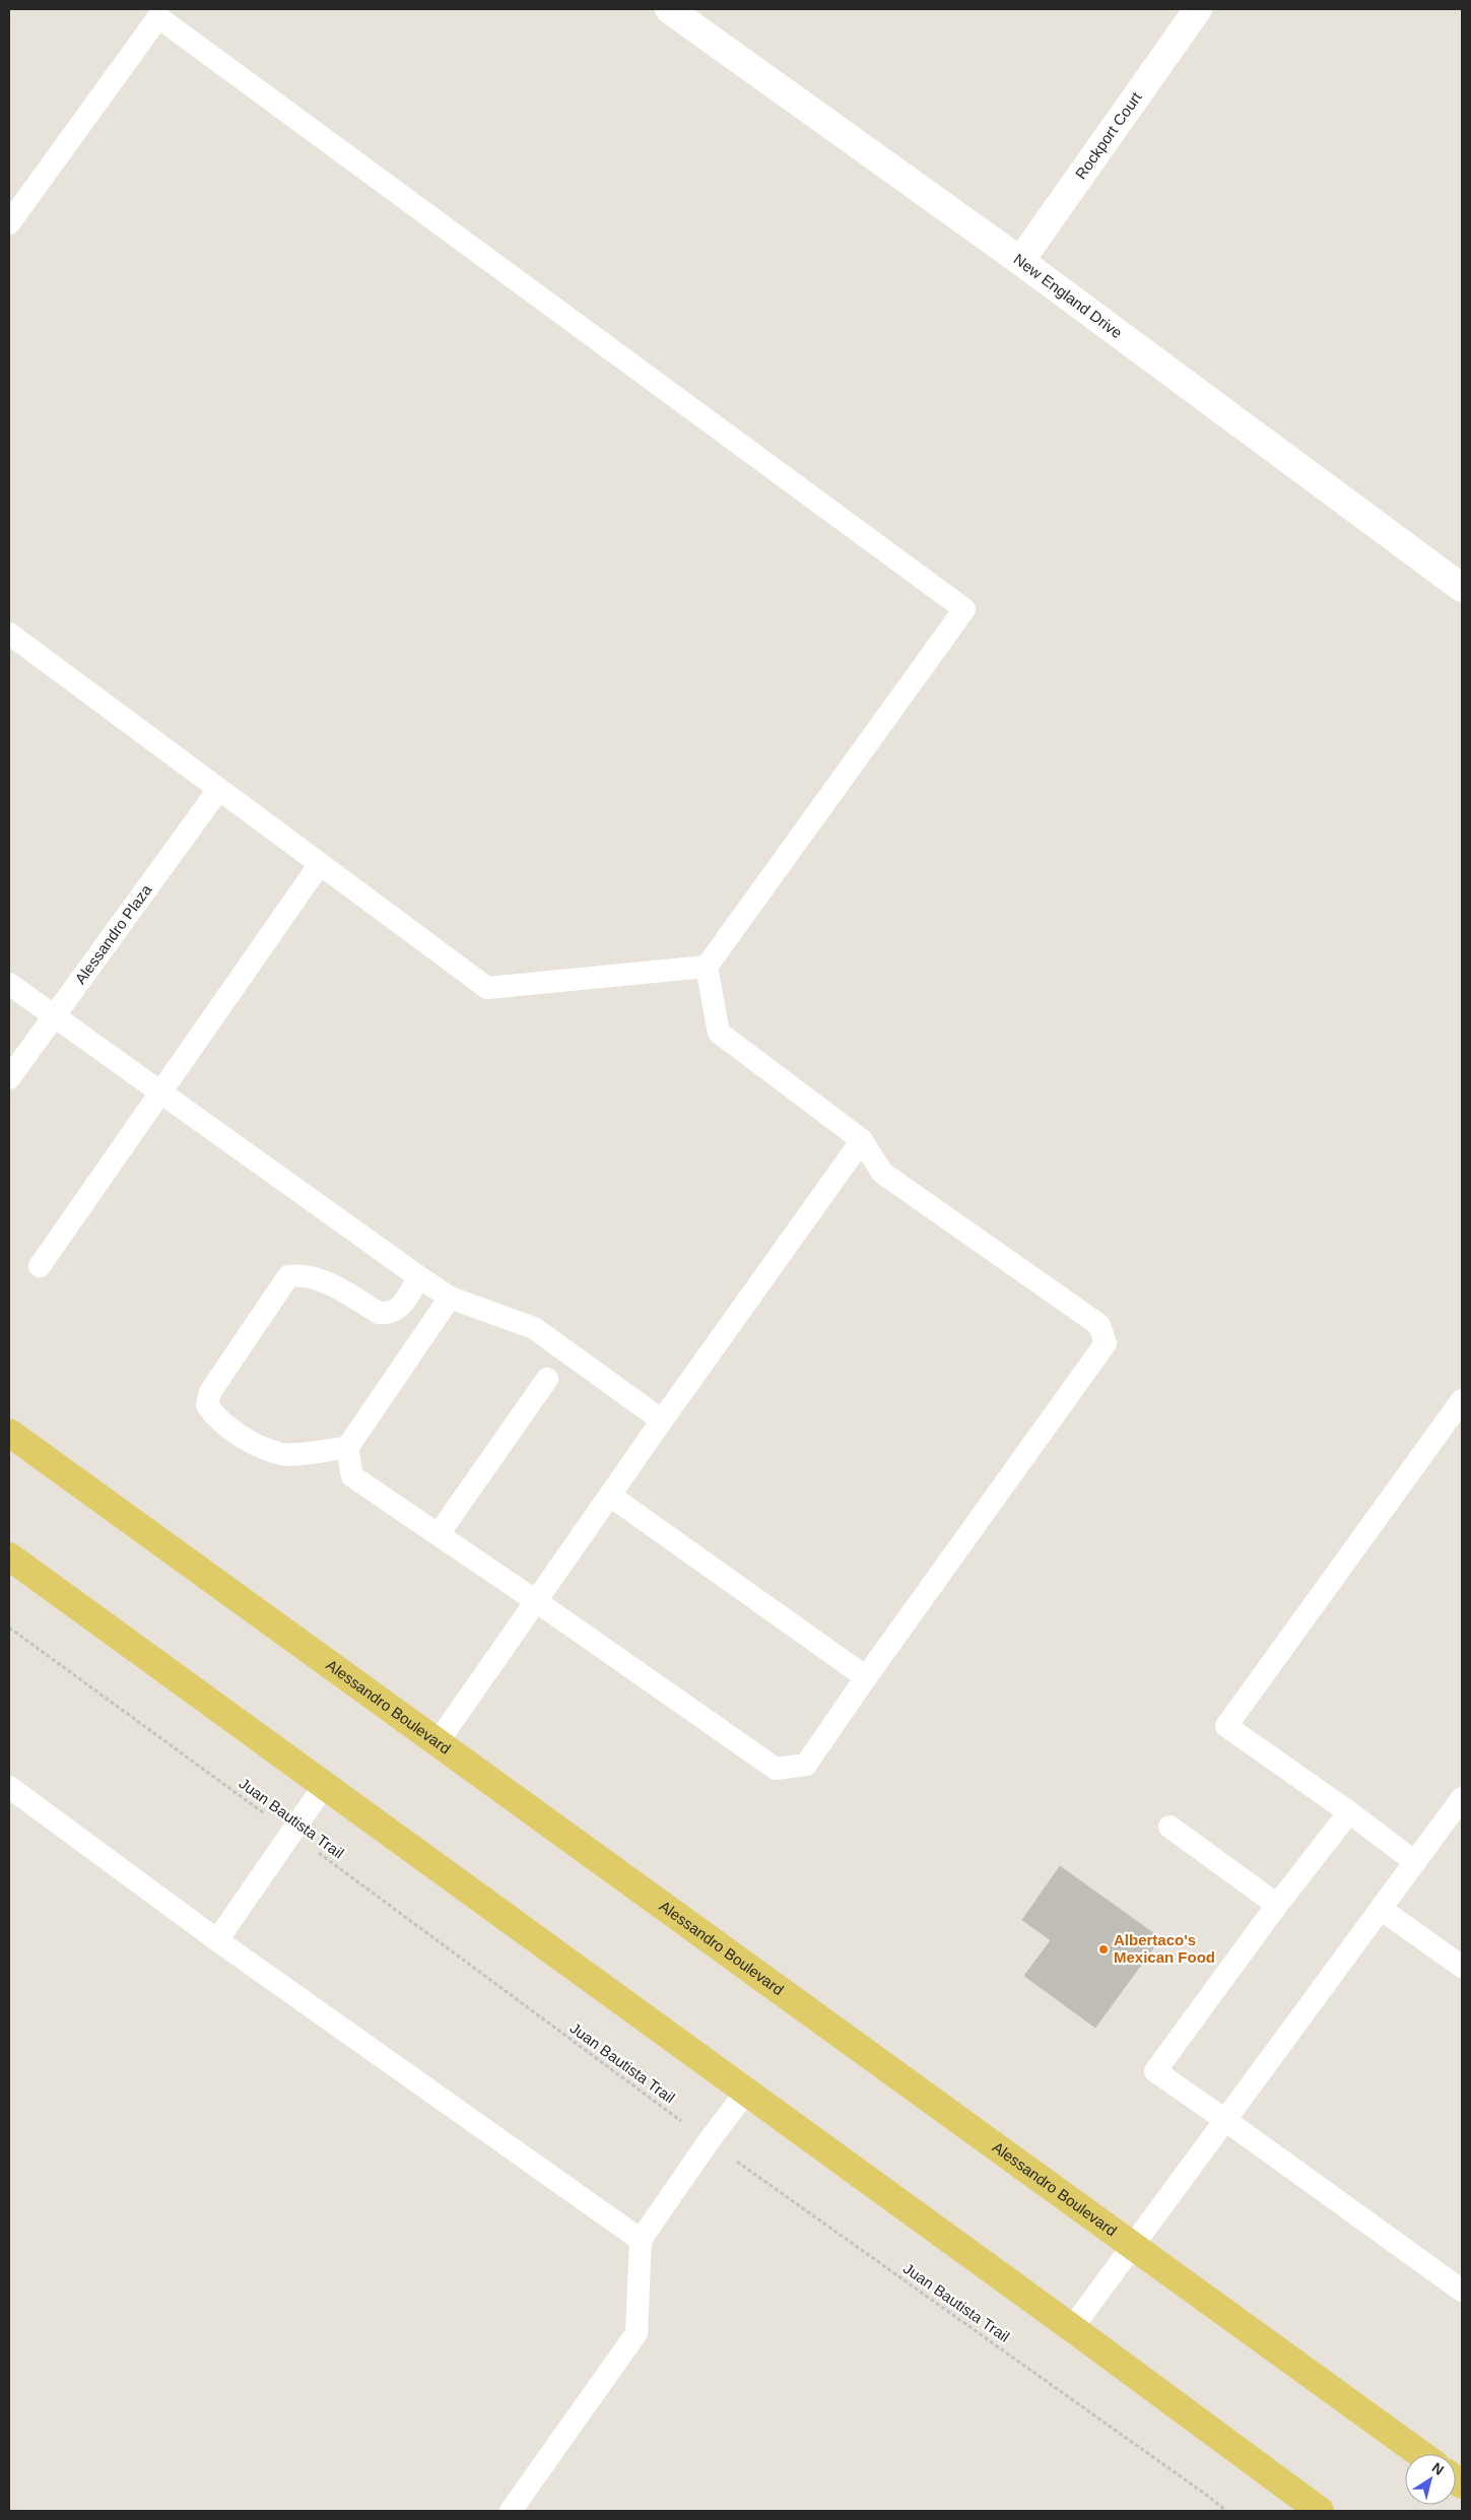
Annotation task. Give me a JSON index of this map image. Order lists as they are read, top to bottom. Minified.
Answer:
{"streets":{"main road":["Alessandro Boulevard"],"street":["Rockport Court","New England Drive"],"lane":["Alessandro Plaza"],"path":["Juan Bautista Trail"]},"crossings":[["Rockport Court","New England Drive"]],"places":["Albertaco's Mexican Food"],"north":"top right"}
